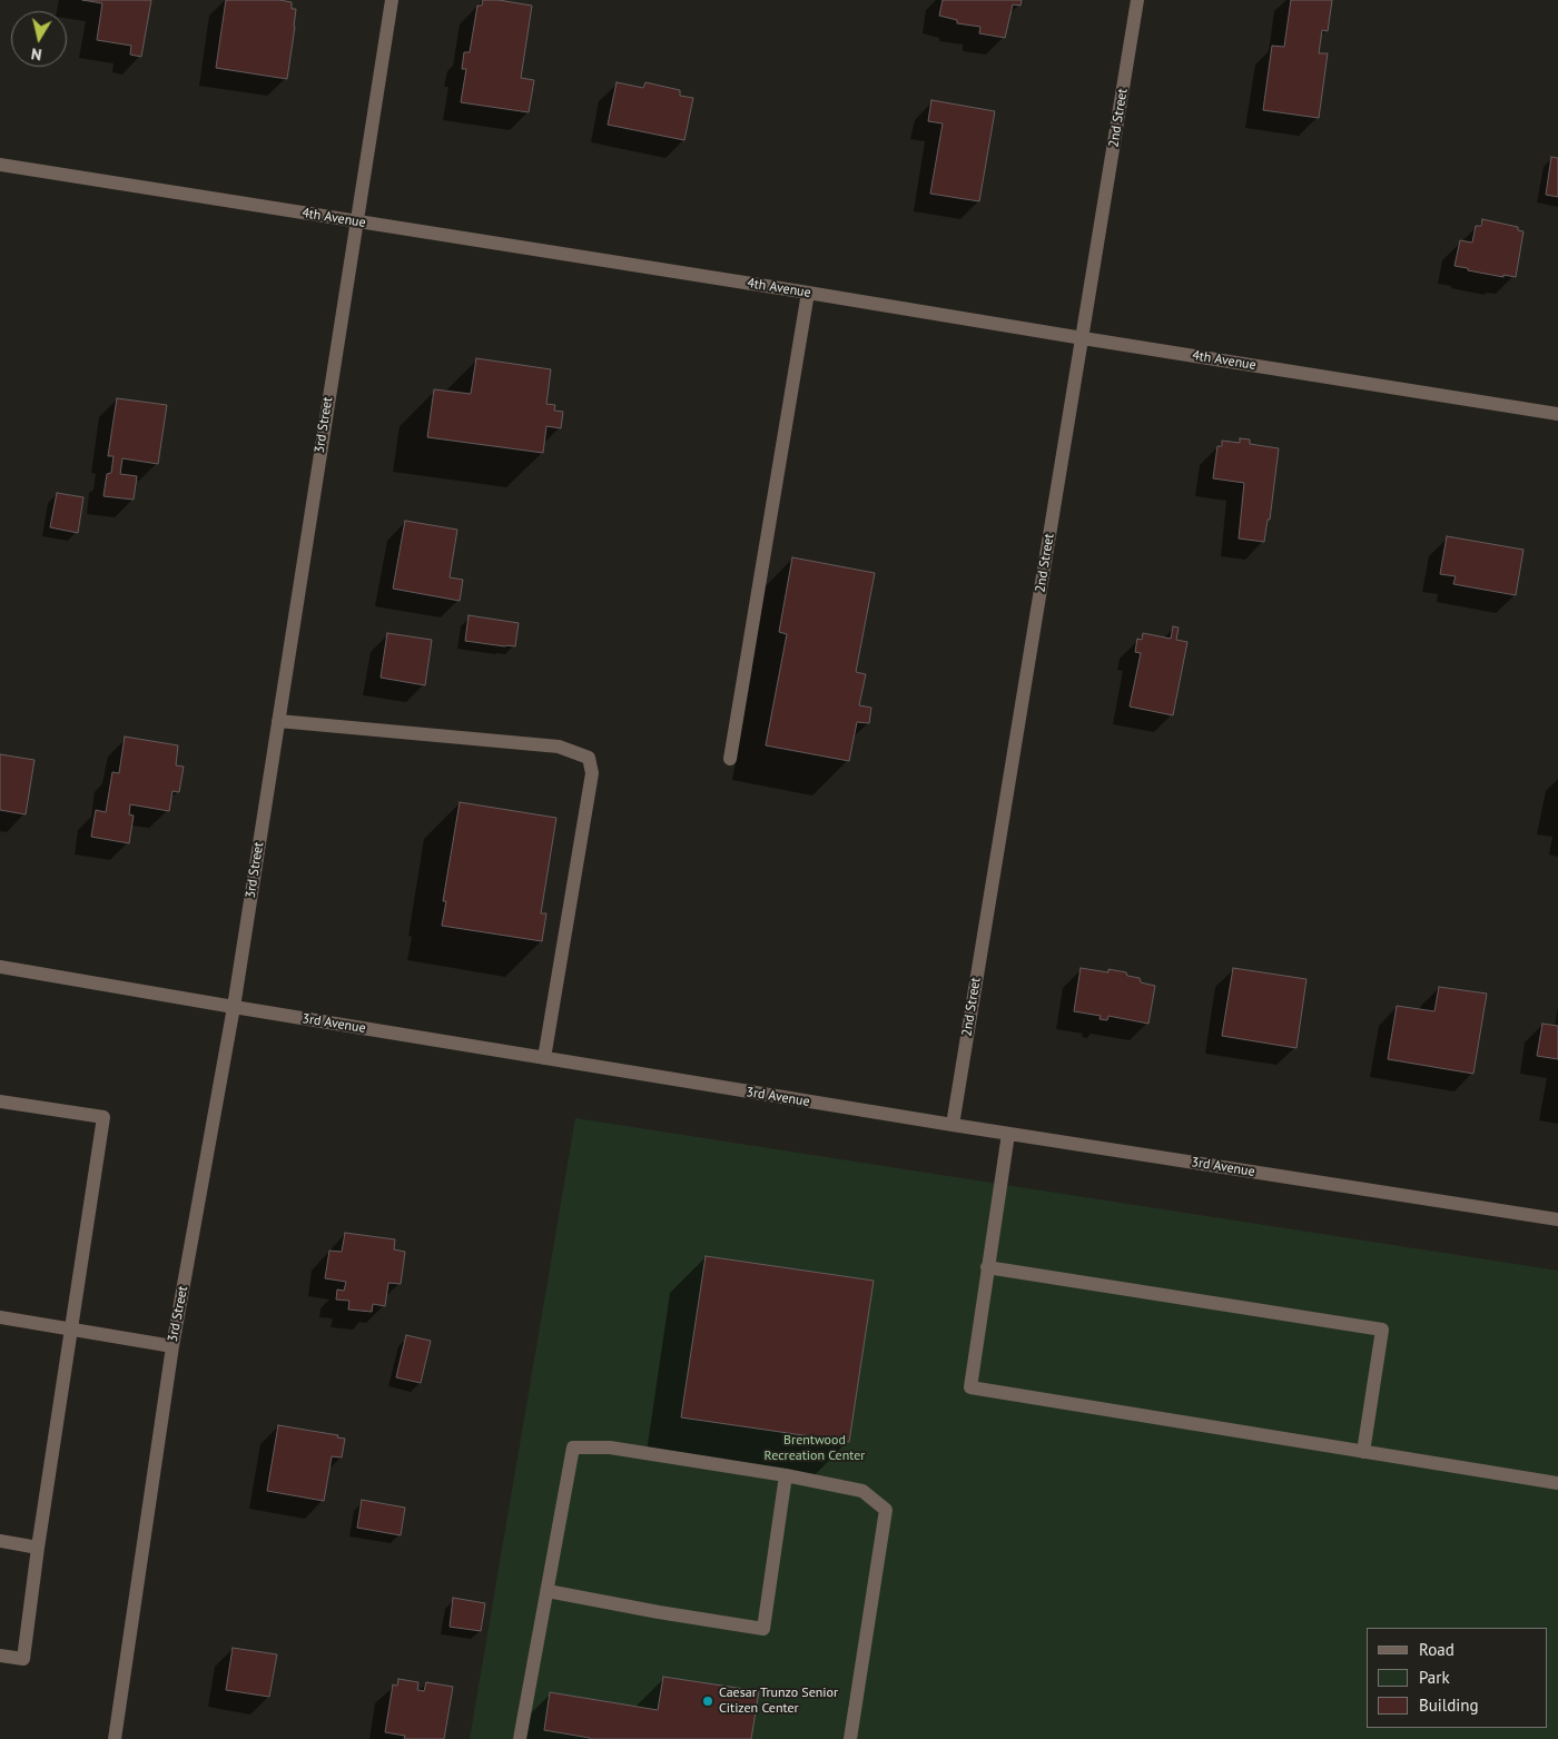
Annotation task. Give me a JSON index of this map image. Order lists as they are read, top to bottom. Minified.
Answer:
{"streets":{"street":["2nd Street","4th Avenue","3rd Street","3rd Avenue"]},"crossings":[["2nd Street","4th Avenue"],["2nd Street","3rd Avenue"],["4th Avenue","3rd Street"],["3rd Street","3rd Avenue"]],"parks":["Brentwood Recreation Center"],"places":["Caesar Trunzo Senior Citizen Center"],"legend":["Road","Park","Building"],"north":"bottom"}
